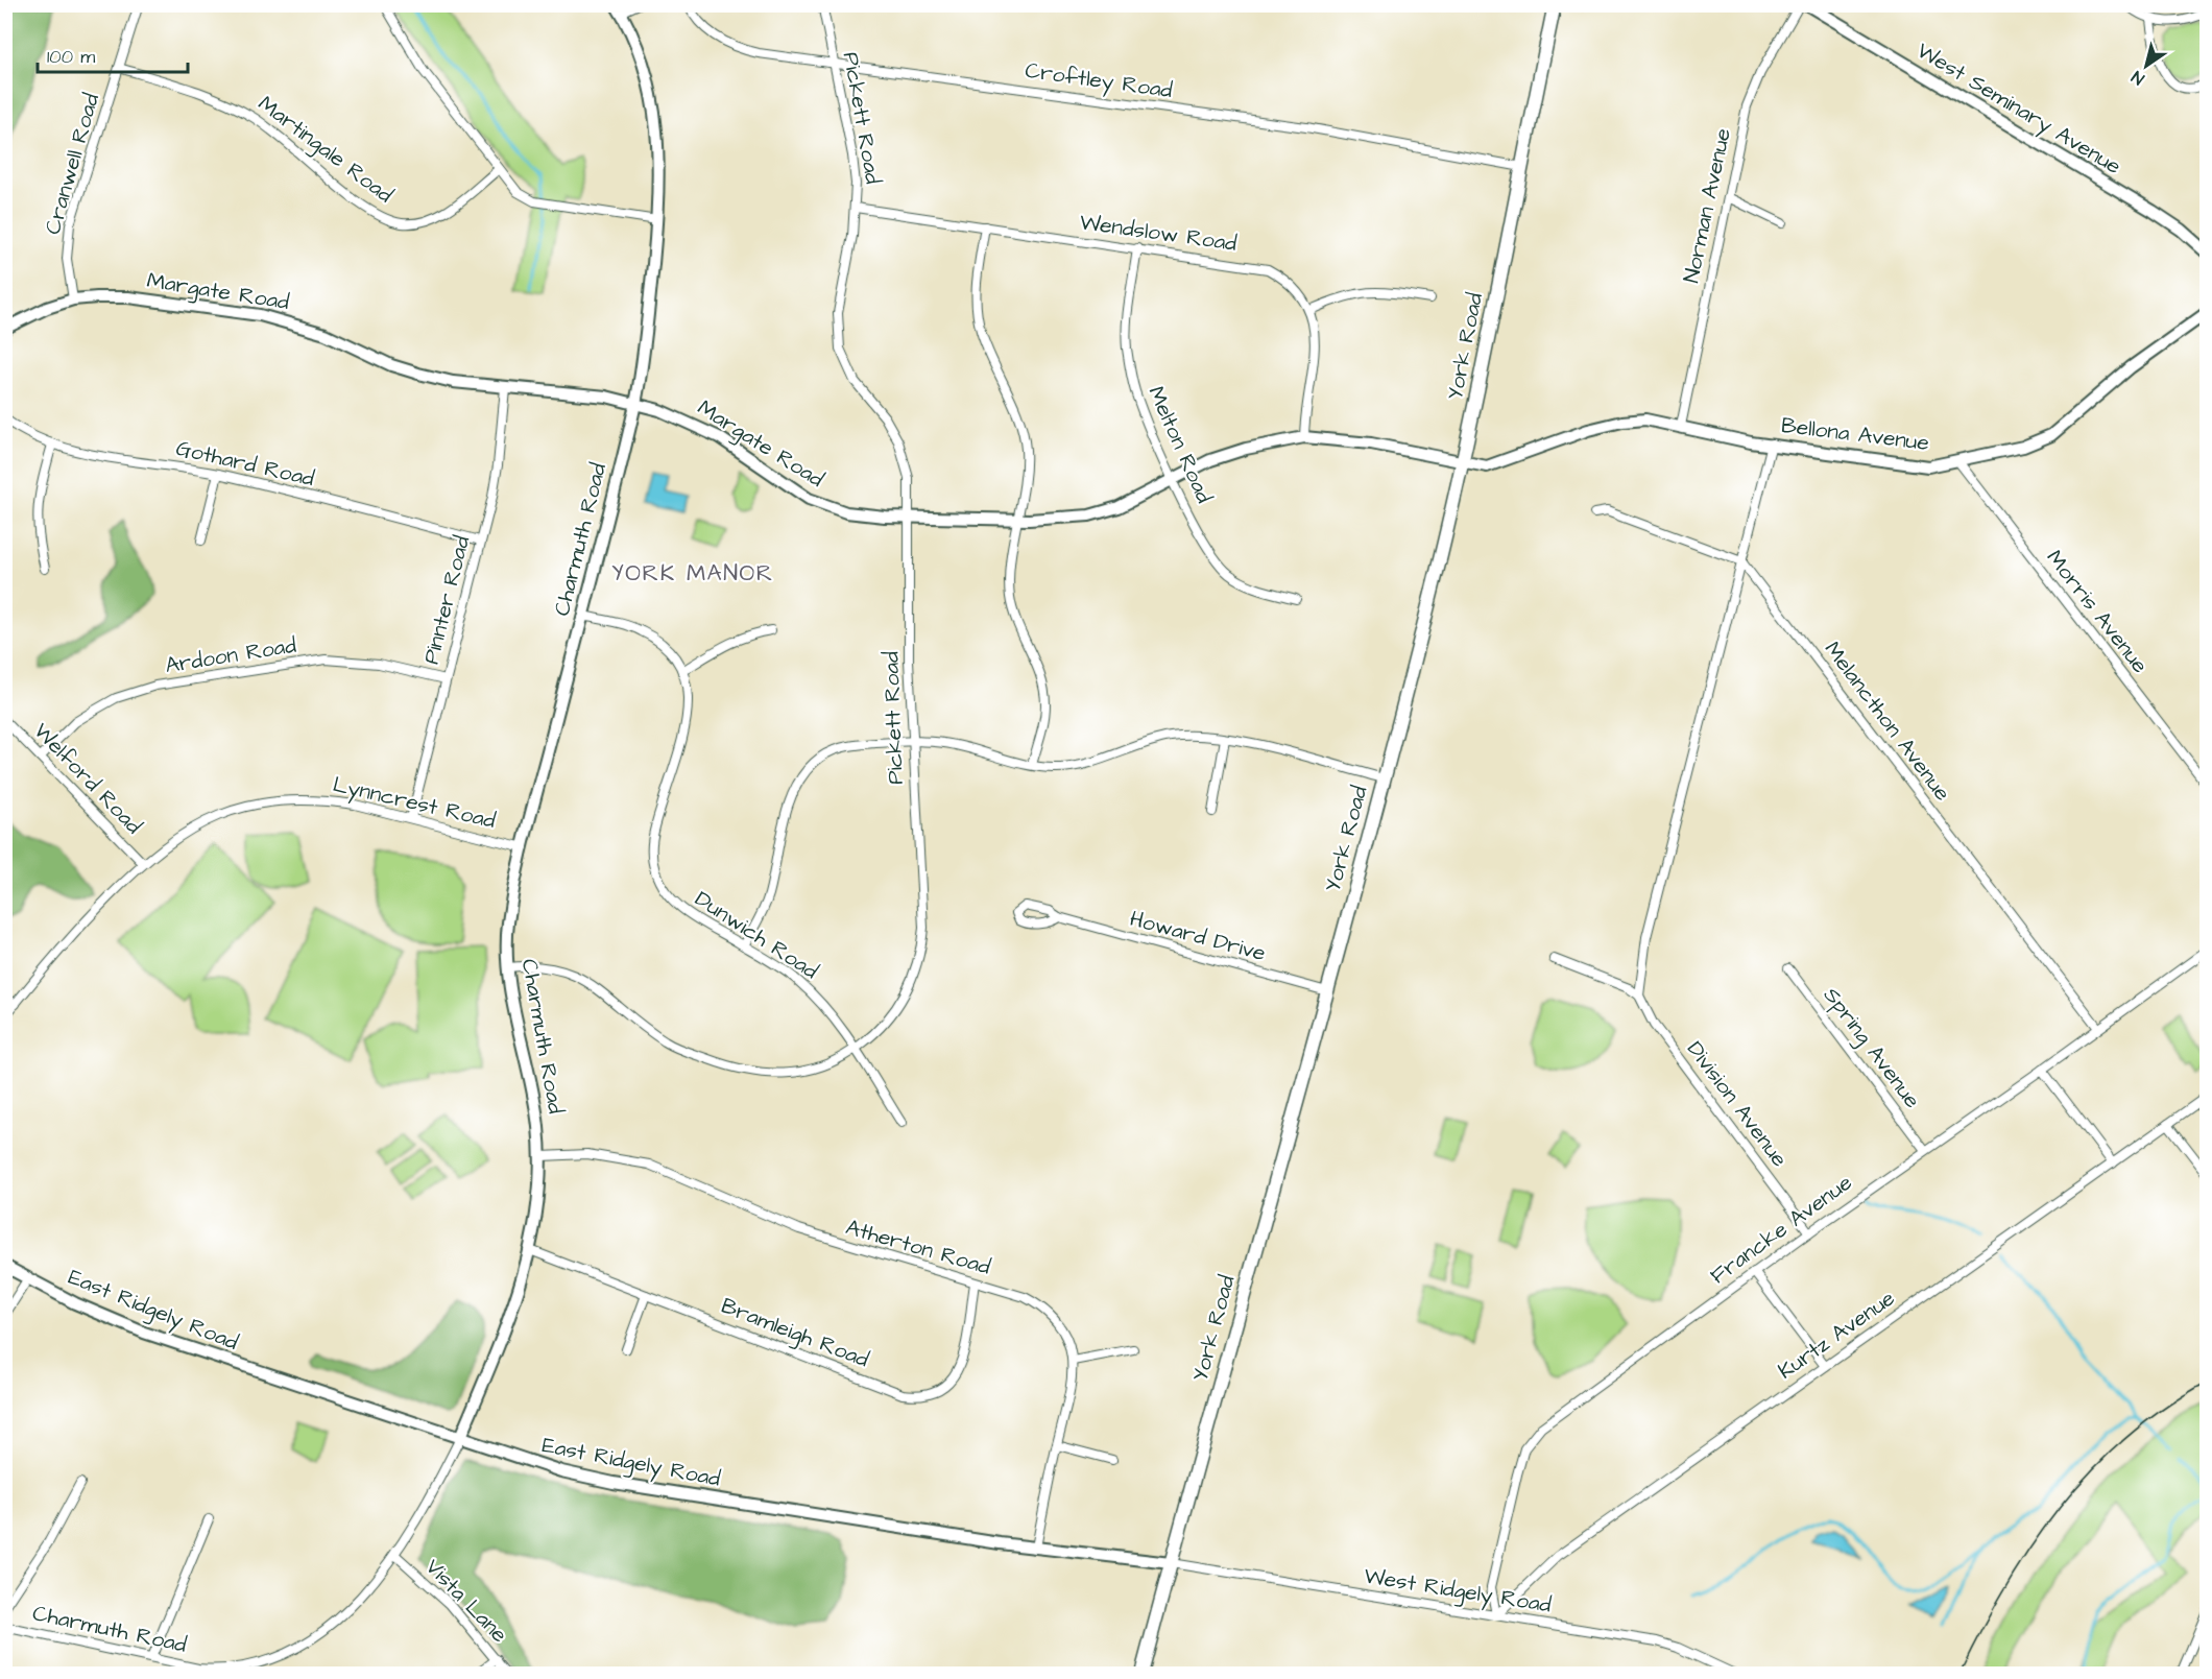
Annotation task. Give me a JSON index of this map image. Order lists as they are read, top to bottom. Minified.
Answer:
{"streets":{"main road":["York Road"],"street":["Croftley Road","West Seminary Avenue","Pickett Road","Martingale Road","Cranwell Road","Norman Avenue","Wendslow Road","Margate Road","Bellona Avenue","Melton Road","Gothard Road","Charmuth Road","Pinnter Road","Morris Avenue","Ardoon Road","Melancthon Avenue","Welford Road","Lynncrest Road","Dunwich Road","Howard Drive","Spring Avenue","Division Avenue","Francke Avenue","Atherton Road","East Ridgely Road","Bramleigh Road","Kurtz Avenue","West Ridgely Road","Vista Lane"]},"crossings":[["Croftley Road","Pickett Road"],["Croftley Road","York Road"],["Pickett Road","Wendslow Road"],["Pickett Road","Margate Road"],["Pickett Road","Charmuth Road"],["Pickett Road","Dunwich Road"],["Martingale Road","Cranwell Road"],["Cranwell Road","Margate Road"],["Norman Avenue","Bellona Avenue"],["Wendslow Road","Margate Road"],["Wendslow Road","Melton Road"],["Margate Road","York Road"],["Margate Road","Bellona Avenue"],["Margate Road","Melton Road"],["Margate Road","Charmuth Road"],["Margate Road","Pinnter Road"],["York Road","Bellona Avenue"],["York Road","Howard Drive"],["York Road","East Ridgely Road"],["York Road","West Ridgely Road"],["Bellona Avenue","Morris Avenue"],["Gothard Road","Pinnter Road"],["Charmuth Road","Lynncrest Road"],["Charmuth Road","Dunwich Road"],["Charmuth Road","Atherton Road"],["Charmuth Road","East Ridgely Road"],["Charmuth Road","Bramleigh Road"],["Charmuth Road","Vista Lane"],["Pinnter Road","Ardoon Road"],["Pinnter Road","Lynncrest Road"],["Ardoon Road","Welford Road"],["Melancthon Avenue","Francke Avenue"],["Welford Road","Lynncrest Road"],["Spring Avenue","Francke Avenue"],["Division Avenue","Francke Avenue"],["Francke Avenue","Kurtz Avenue"],["Francke Avenue","West Ridgely Road"],["Atherton Road","East Ridgely Road"],["Atherton Road","Bramleigh Road"],["East Ridgely Road","West Ridgely Road"],["Kurtz Avenue","West Ridgely Road"]],"districts":["YORK MANOR"],"scale_bar":"100 m","north":"bottom left"}
